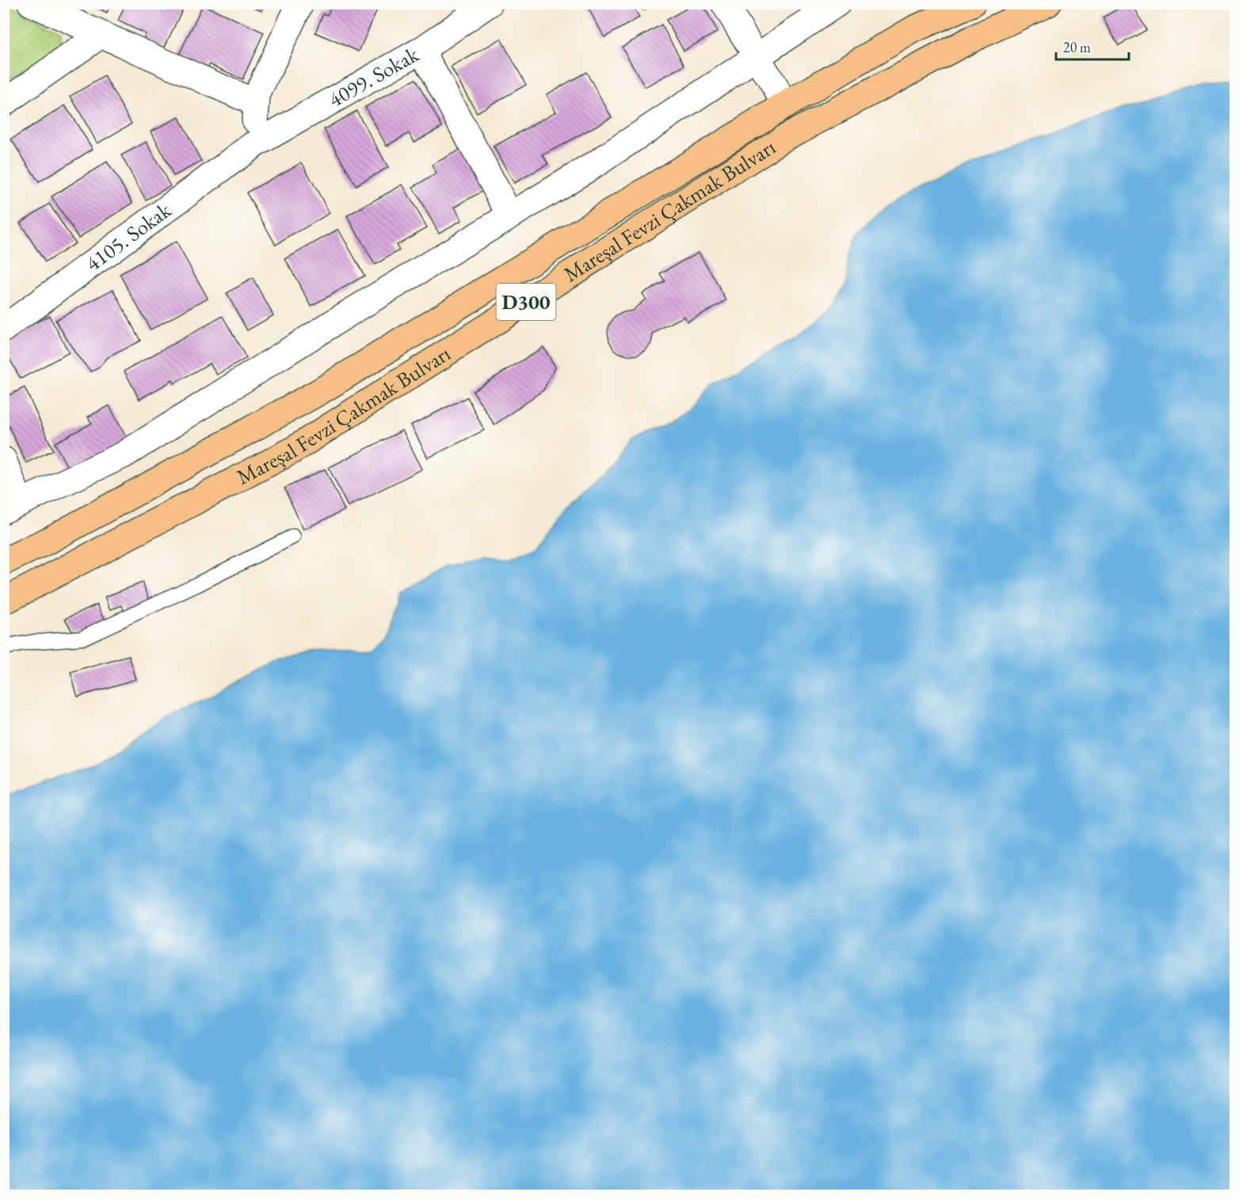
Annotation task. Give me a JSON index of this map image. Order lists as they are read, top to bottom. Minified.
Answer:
{"streets":{"highway":["Mareşal Fevzi Çakmak Bulvarı","D300"],"street":["4099. Sokak","4105. Sokak"]},"crossings":[["4099. Sokak","4105. Sokak"]],"scale_bar":"20 m"}
